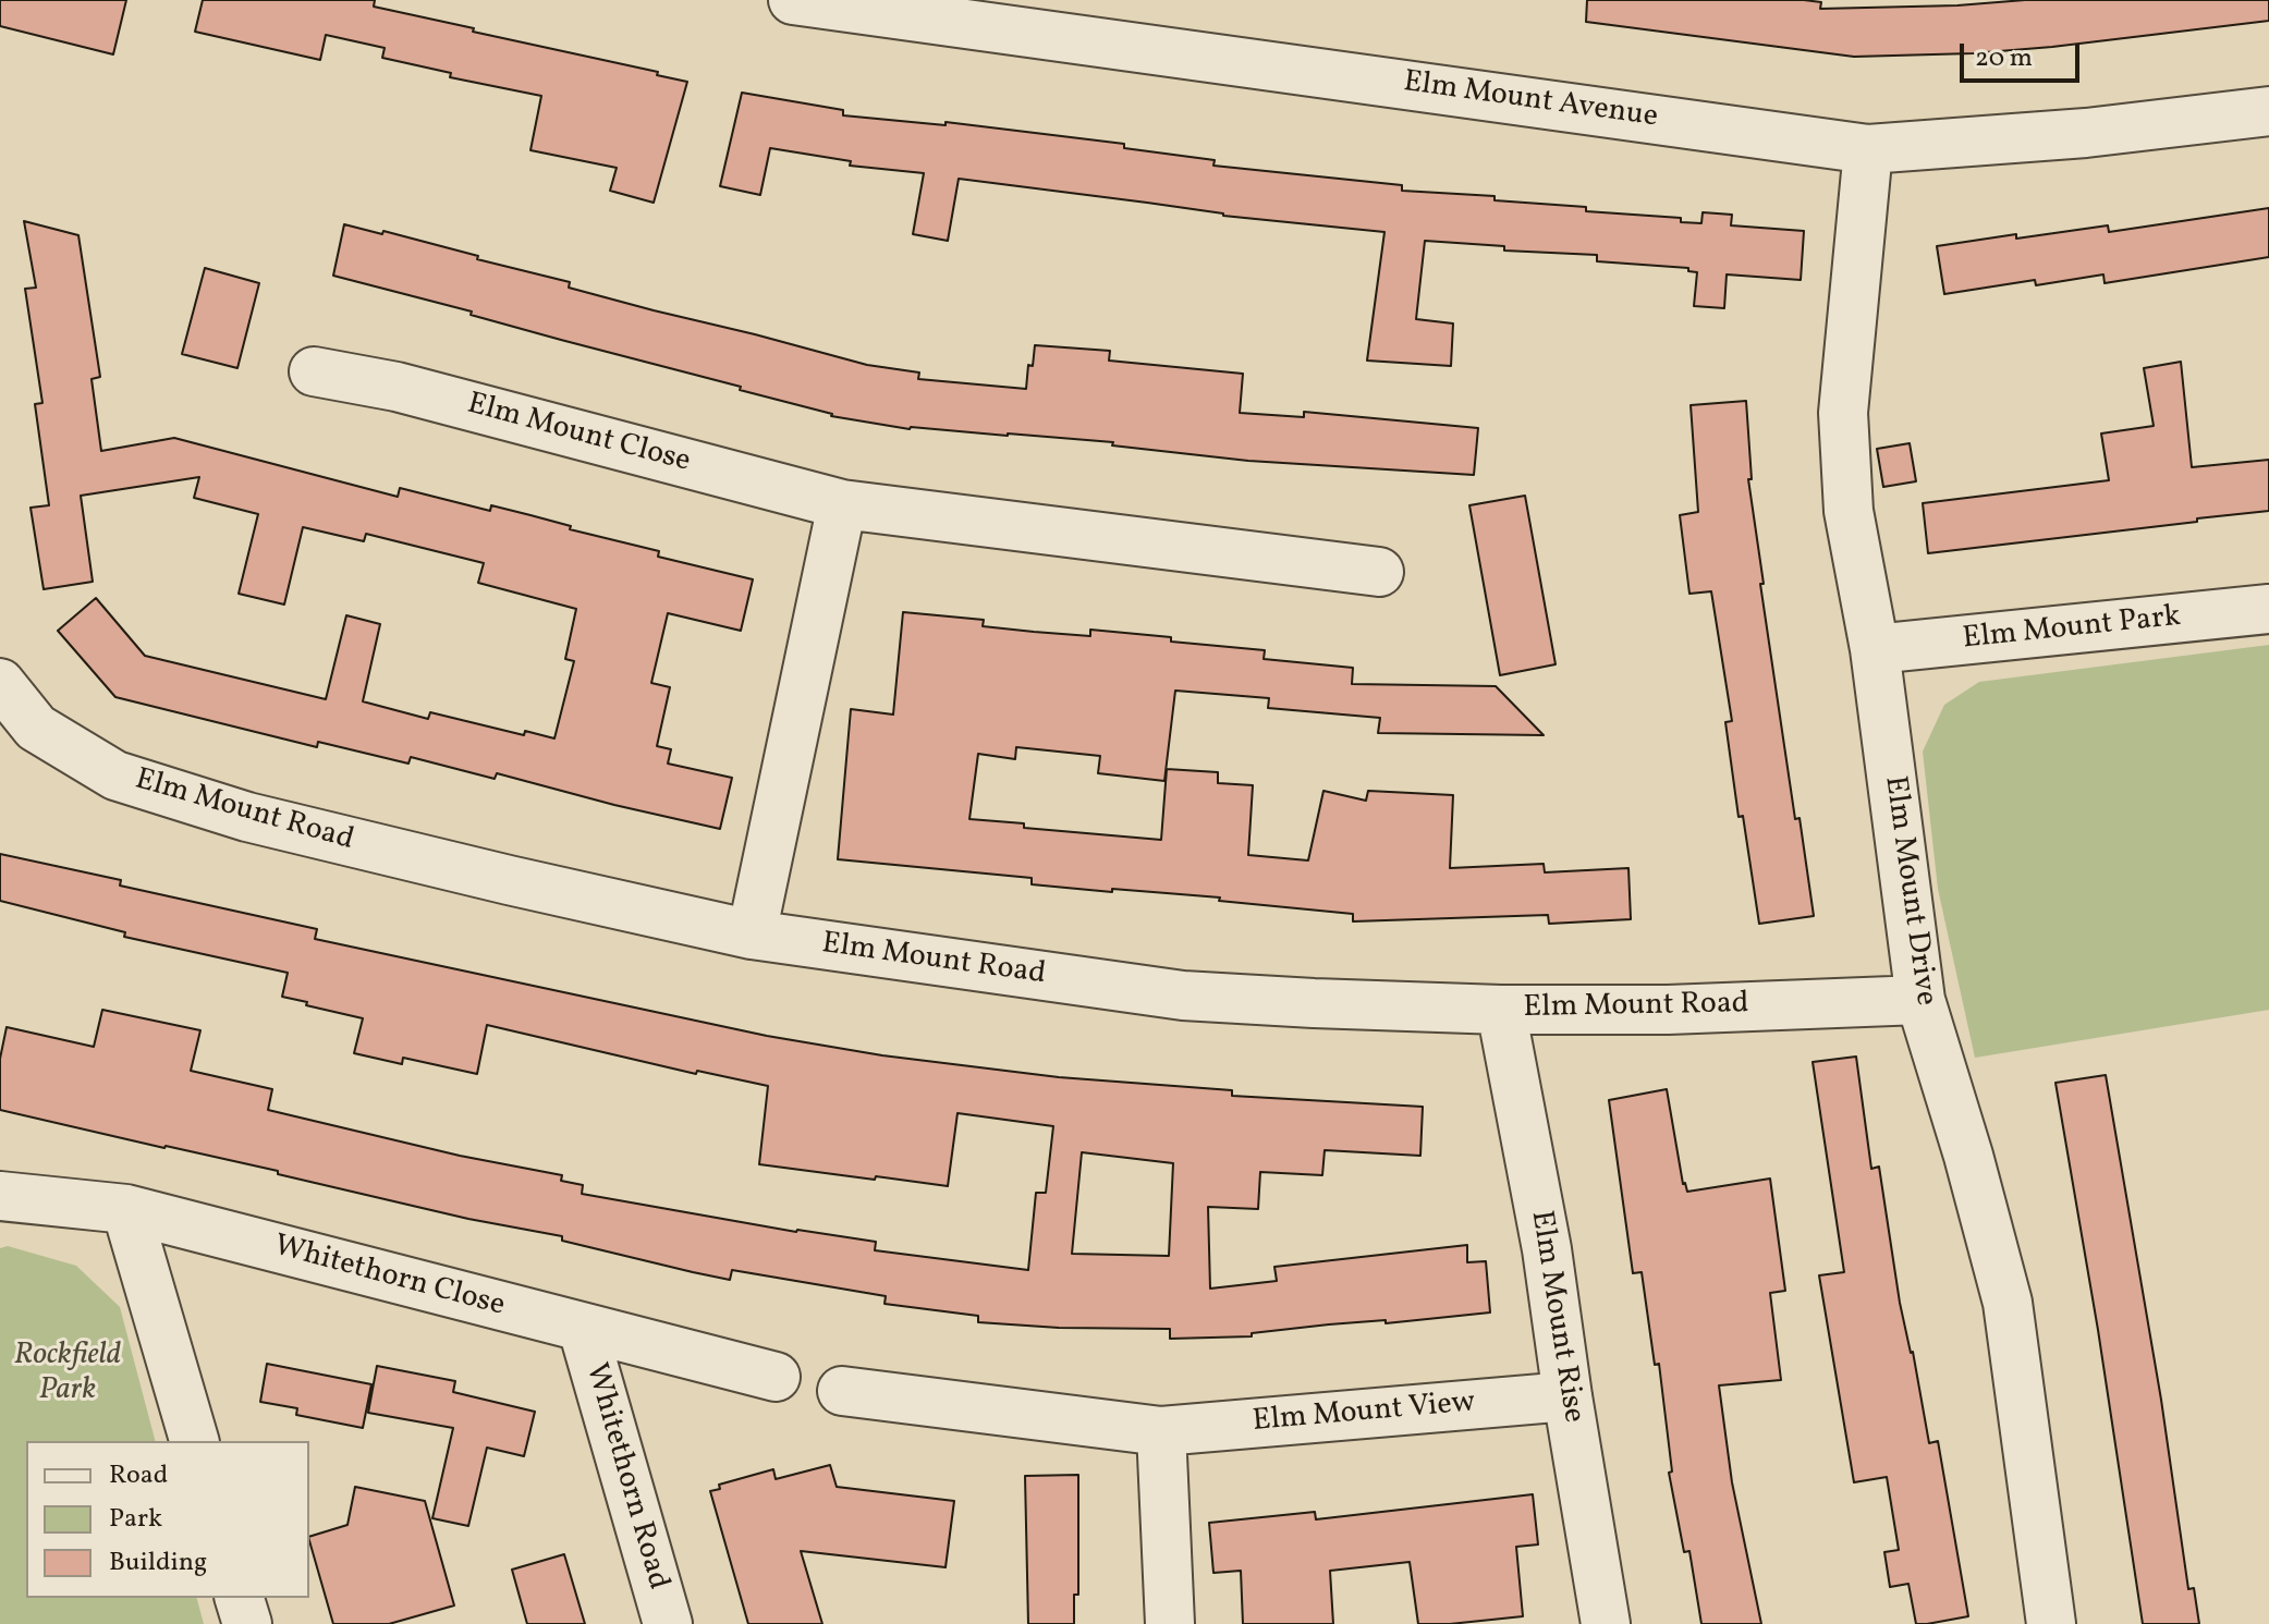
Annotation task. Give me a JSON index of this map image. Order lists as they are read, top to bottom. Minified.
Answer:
{"streets":{"street":["Elm Mount Avenue","Elm Mount Close","Elm Mount Park","Elm Mount Road","Elm Mount Drive","Whitethorn Close","Elm Mount Rise","Elm Mount View","Whitethorn Road"]},"crossings":[["Elm Mount Avenue","Elm Mount Drive"],["Elm Mount Park","Elm Mount Drive"],["Elm Mount Road","Elm Mount Drive"],["Elm Mount Road","Elm Mount Rise"],["Whitethorn Close","Whitethorn Road"],["Elm Mount Rise","Elm Mount View"]],"parks":["Rockfield Park"],"legend":["Road","Park","Building"],"scale_bar":"20 m"}
